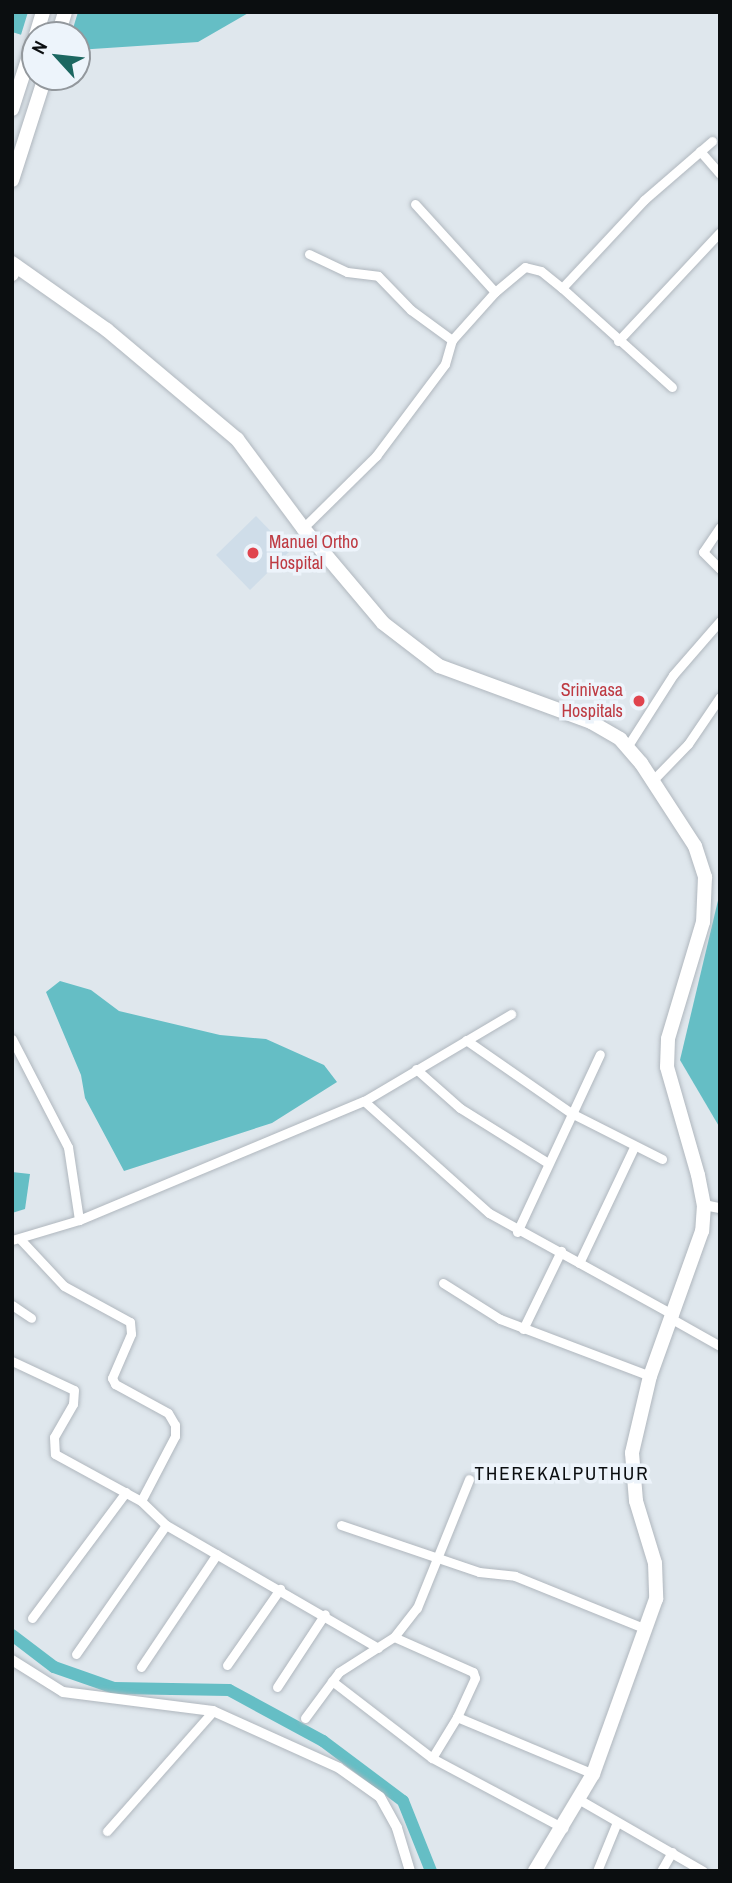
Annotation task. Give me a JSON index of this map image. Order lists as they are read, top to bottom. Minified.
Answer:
{"districts":["THEREKALPUTHUR"],"places":["Manuel Ortho Hospital","Srinivasa Hospitals"],"north":"top left"}
